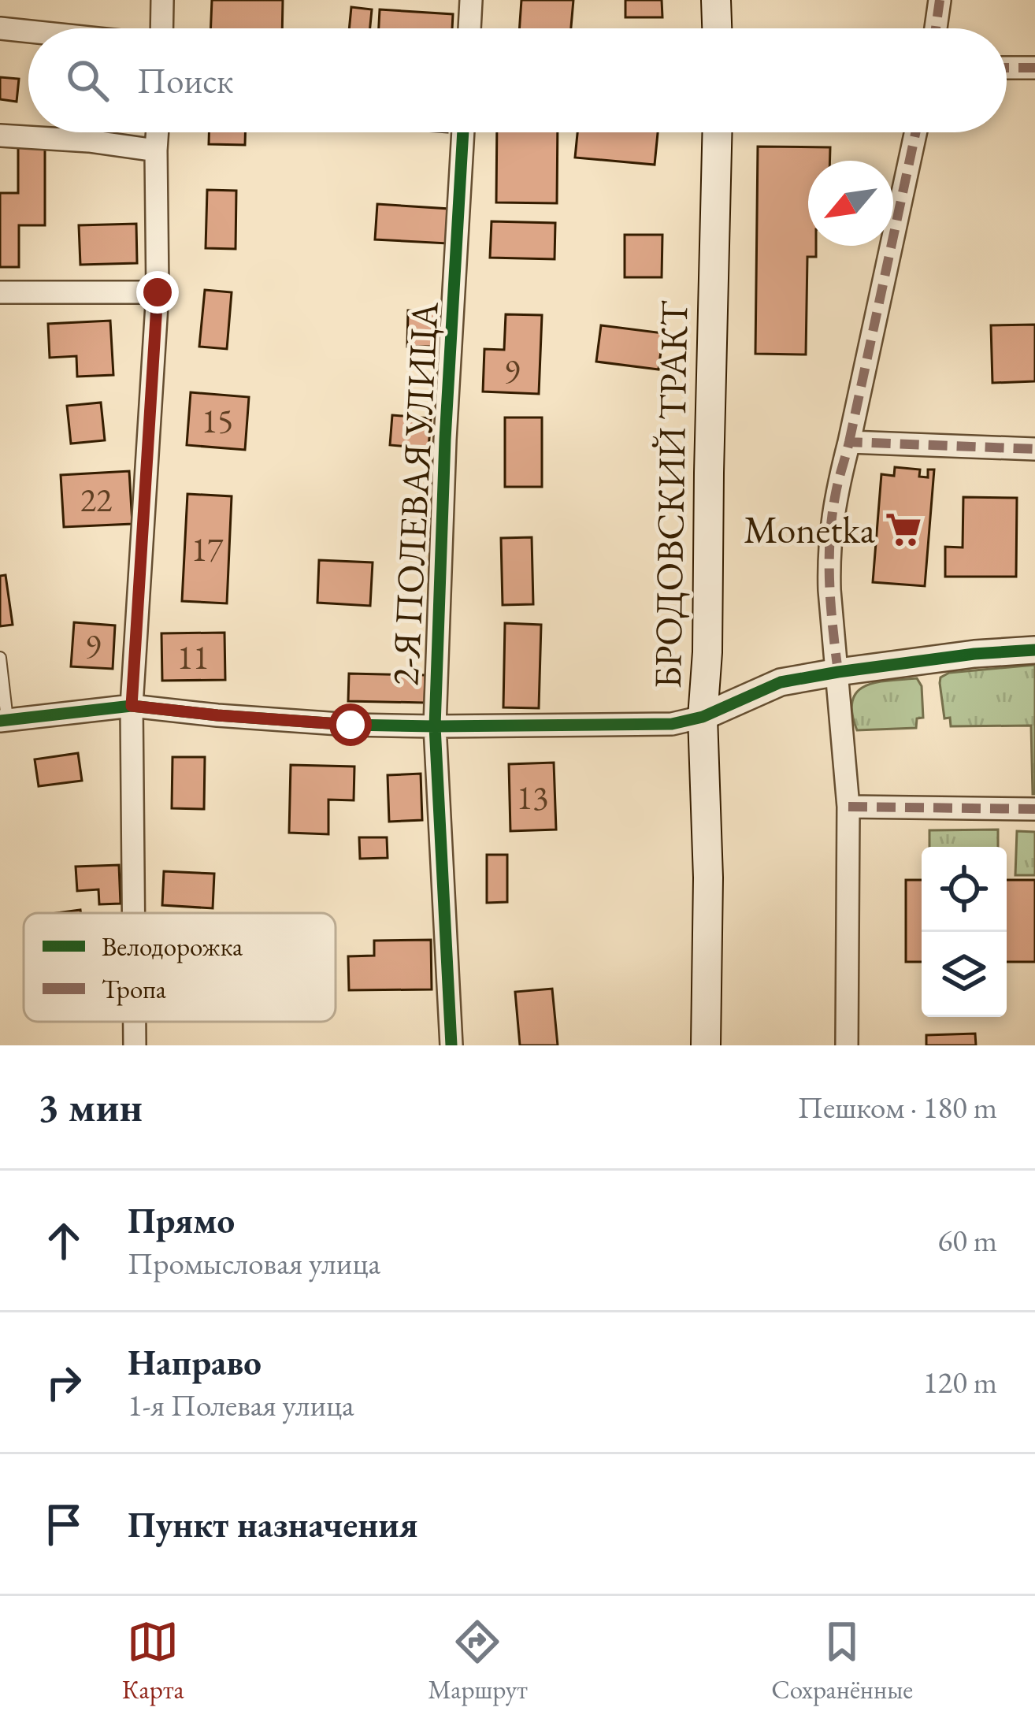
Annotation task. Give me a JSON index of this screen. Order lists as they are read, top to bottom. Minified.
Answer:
{"streets":{"main road":["БРОДОВСКИЙ ТРАКТ"],"street":["2-Я ПОЛЕВАЯ УЛИЦА"]},"places":{"supermarket":["Monetka"]},"house_numbers":["9","15","22","17","9","11","13"],"legend":["Велодорожка","Тропа"],"north":"bottom left","page":{"search":"Поиск","heading":["3 мин","Пешком · 180 m"],"list":[["Прямо","Промысловая улица","60 m"],["Направо","1-я Полевая улица","120 m"],"Пункт назначения"],"nav":["Карта","Маршрут","Сохранённые"]}}
